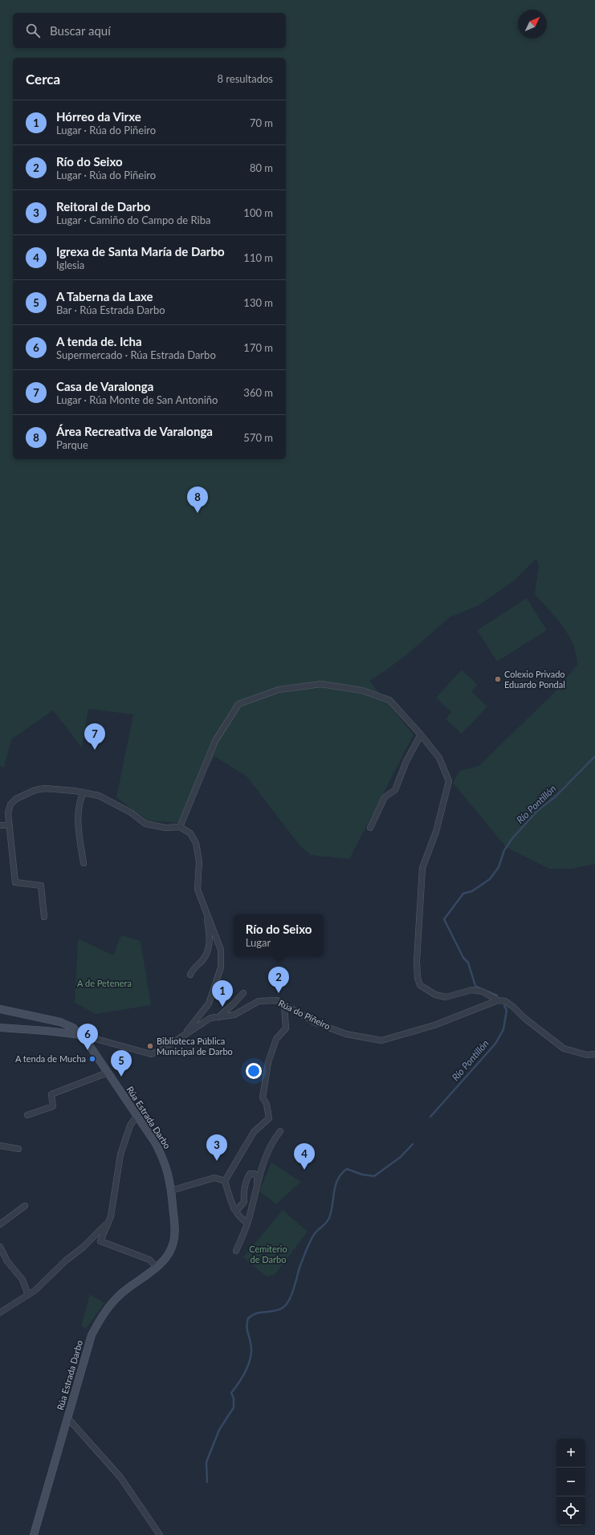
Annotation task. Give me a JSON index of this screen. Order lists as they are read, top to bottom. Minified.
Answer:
{"streets":{"main road":["Rúa Estrada Darbo"],"street":["Rúa do Piñeiro"]},"crossings":[["Rúa do Piñeiro","Rúa Estrada Darbo"]],"water":["Río Pontillón"],"parks":["A de Petenera","Cemiterio de Darbo"],"places":["Colexio Privado Eduardo Pondal","Biblioteca Pública Municipal de Darbo","A tenda de Mucha"],"north":"top right","page":{"search":"Buscar aquí","heading":["Cerca","8 resultados"],"list":[{"mark":"1","name":"Hórreo da Virxe","note":"Lugar · Rúa do Piñeiro","value":"70 m"},{"mark":"2","name":"Río do Seixo","note":"Lugar · Rúa do Piñeiro","value":"80 m"},{"mark":"3","name":"Reitoral de Darbo","note":"Lugar · Camiño do Campo de Riba","value":"100 m"},{"mark":"4","name":"Igrexa de Santa María de Darbo","note":"Iglesia","value":"110 m"},{"mark":"5","name":"A Taberna da Laxe","note":"Bar · Rúa Estrada Darbo","value":"130 m"},{"mark":"6","name":"A tenda de. Icha","note":"Supermercado · Rúa Estrada Darbo","value":"170 m"},{"mark":"7","name":"Casa de Varalonga","note":"Lugar · Rúa Monte de San Antoniño","value":"360 m"},{"mark":"8","name":"Área Recreativa de Varalonga","note":"Parque","value":"570 m"}],"pins":["8","7","2","1","6","5","3","4"],"popup":["Río do Seixo","Lugar"],"map_buttons":["+","−"]}}
